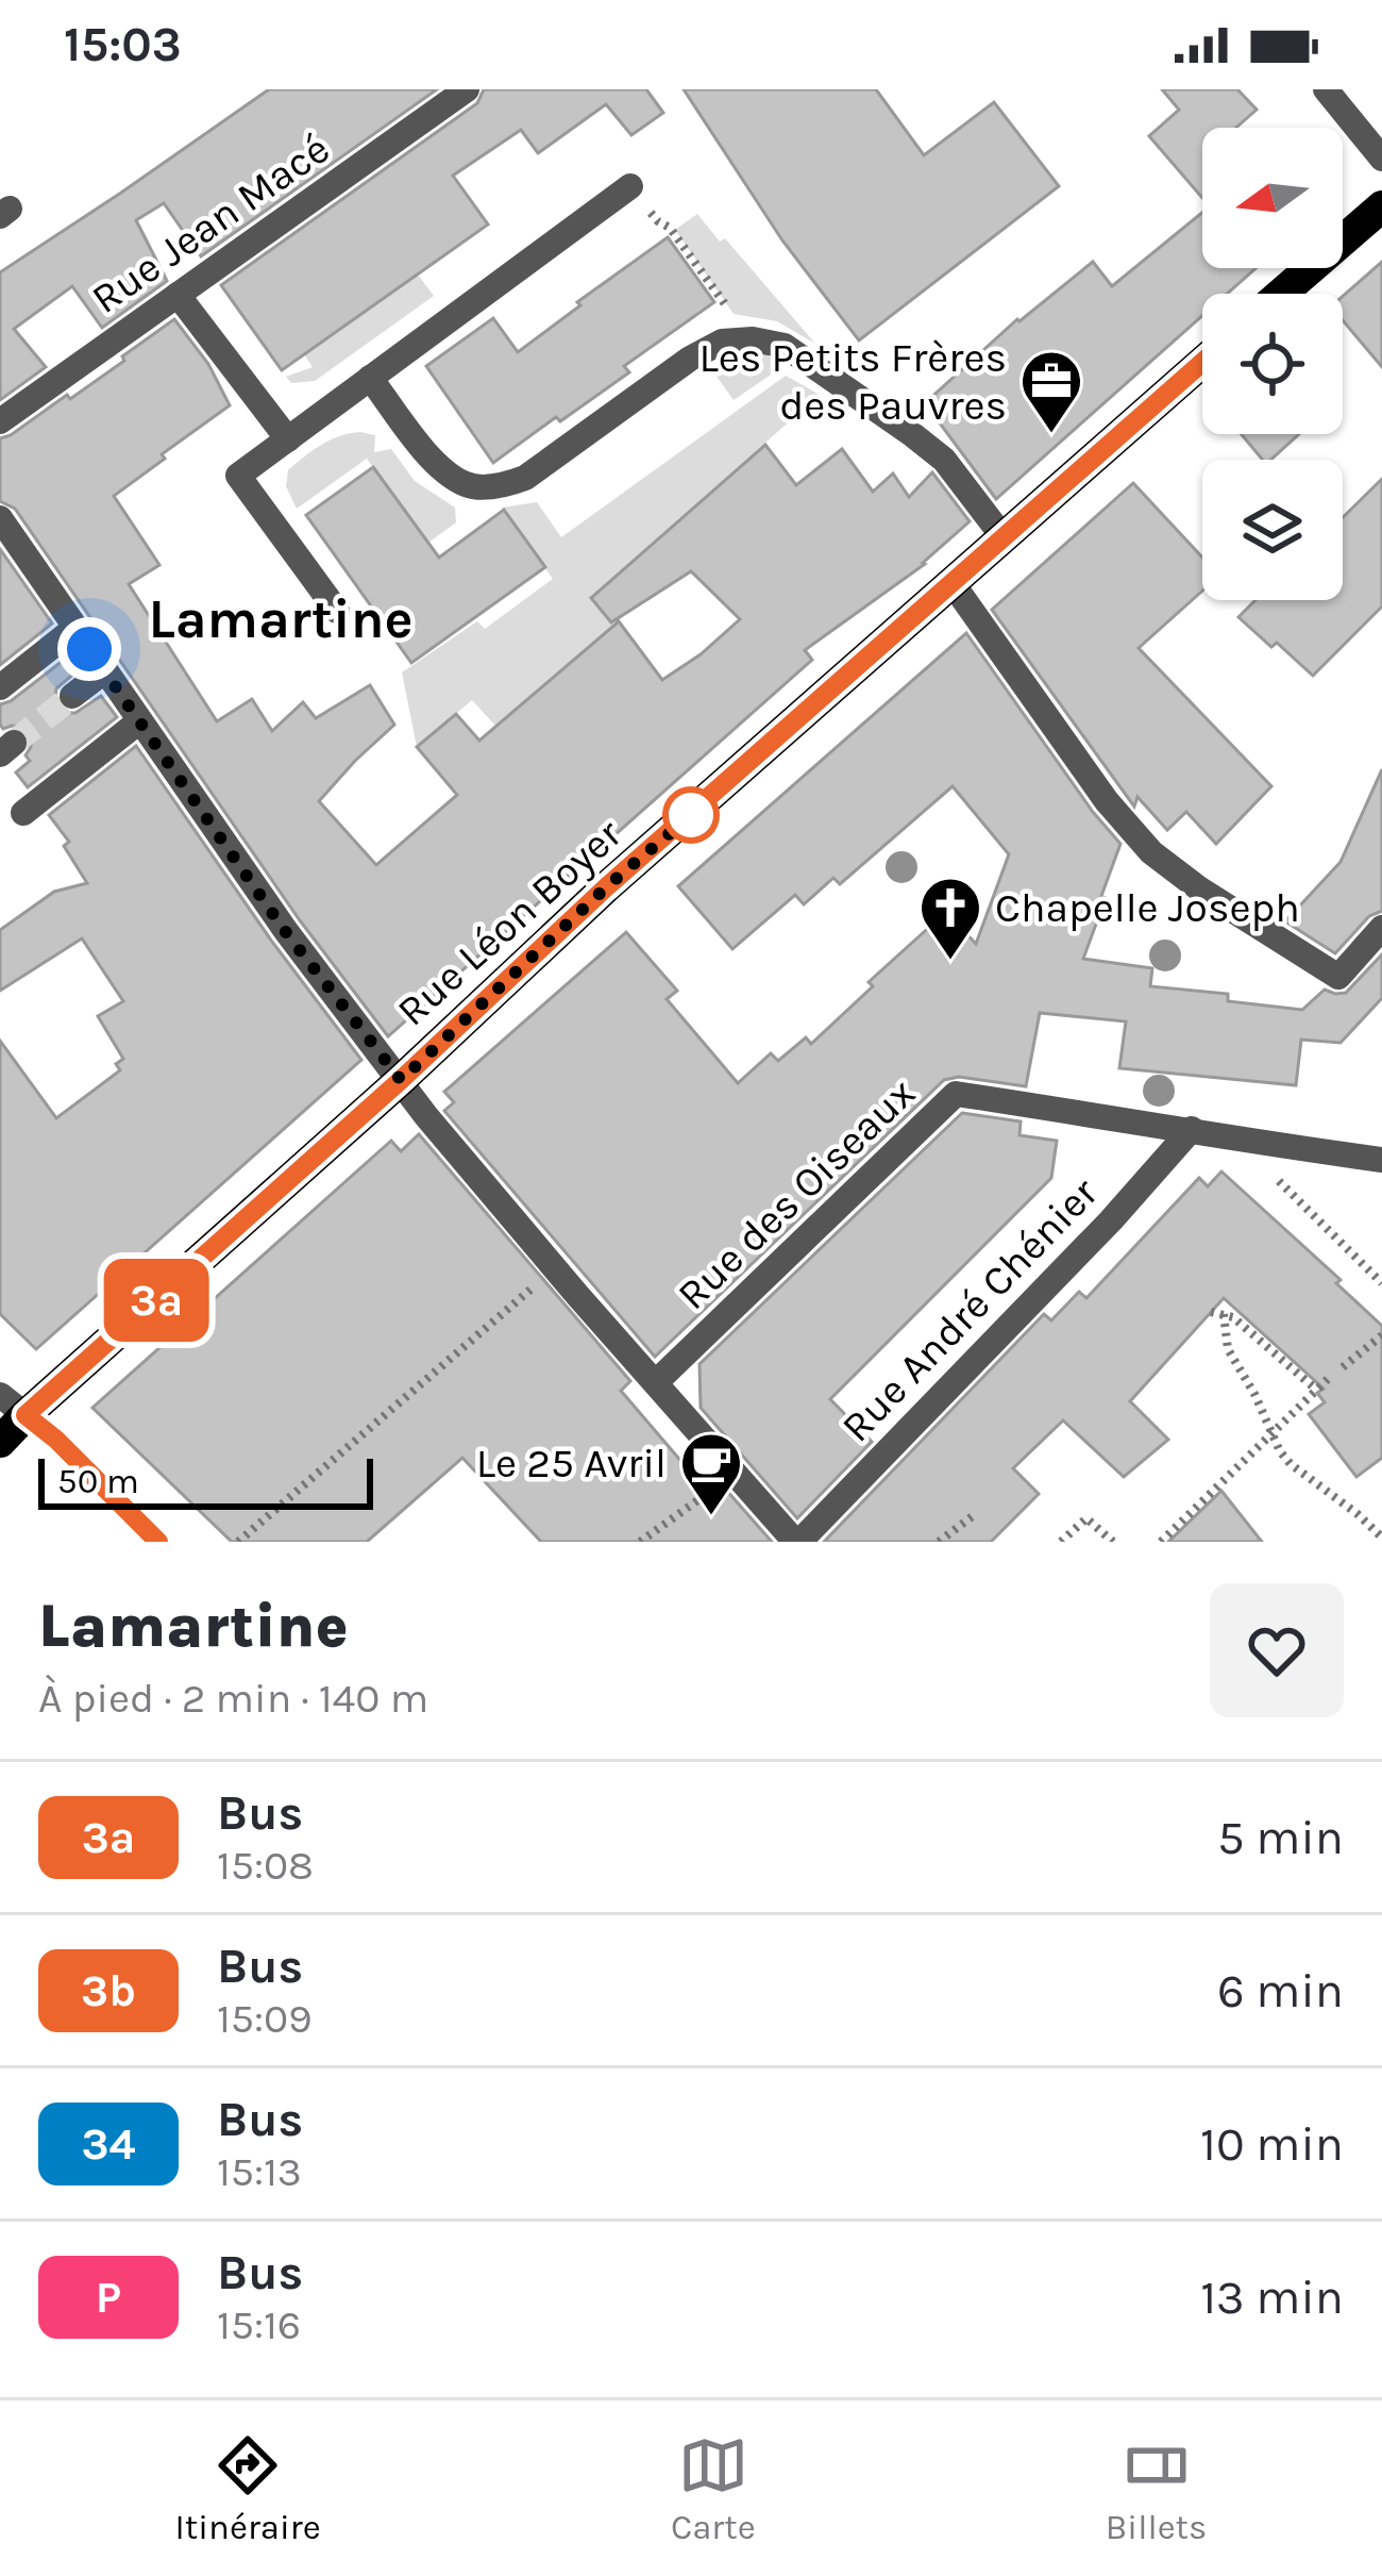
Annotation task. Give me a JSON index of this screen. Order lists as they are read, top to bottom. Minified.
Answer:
{"streets":{"main road":["Rue Léon Boyer"],"street":["Rue Jean Macé","Rue des Oiseaux","Rue André Chénier"]},"crossings":[["Rue des Oiseaux","Rue André Chénier"]],"districts":["Lamartine"],"places":{"office":["Les Petits Frères des Pauvres"],"church":["Chapelle Joseph"],"cafe":["Le 25 Avril"]},"lines":["bus line 3a"],"scale_bar":"50 m","north":"left","page":{"status":"15:03","on_map":"3a","scale":"50 m","heading":["Lamartine","À pied · 2 min · 140 m"],"list":[{"mark":"3a","name":"Bus","note":"15:08","value":"5 min"},{"mark":"3b","name":"Bus","note":"15:09","value":"6 min"},{"mark":"34","name":"Bus","note":"15:13","value":"10 min"},{"mark":"P","name":"Bus","note":"15:16","value":"13 min"}],"tabs":["Itinéraire","Carte","Billets"]}}
